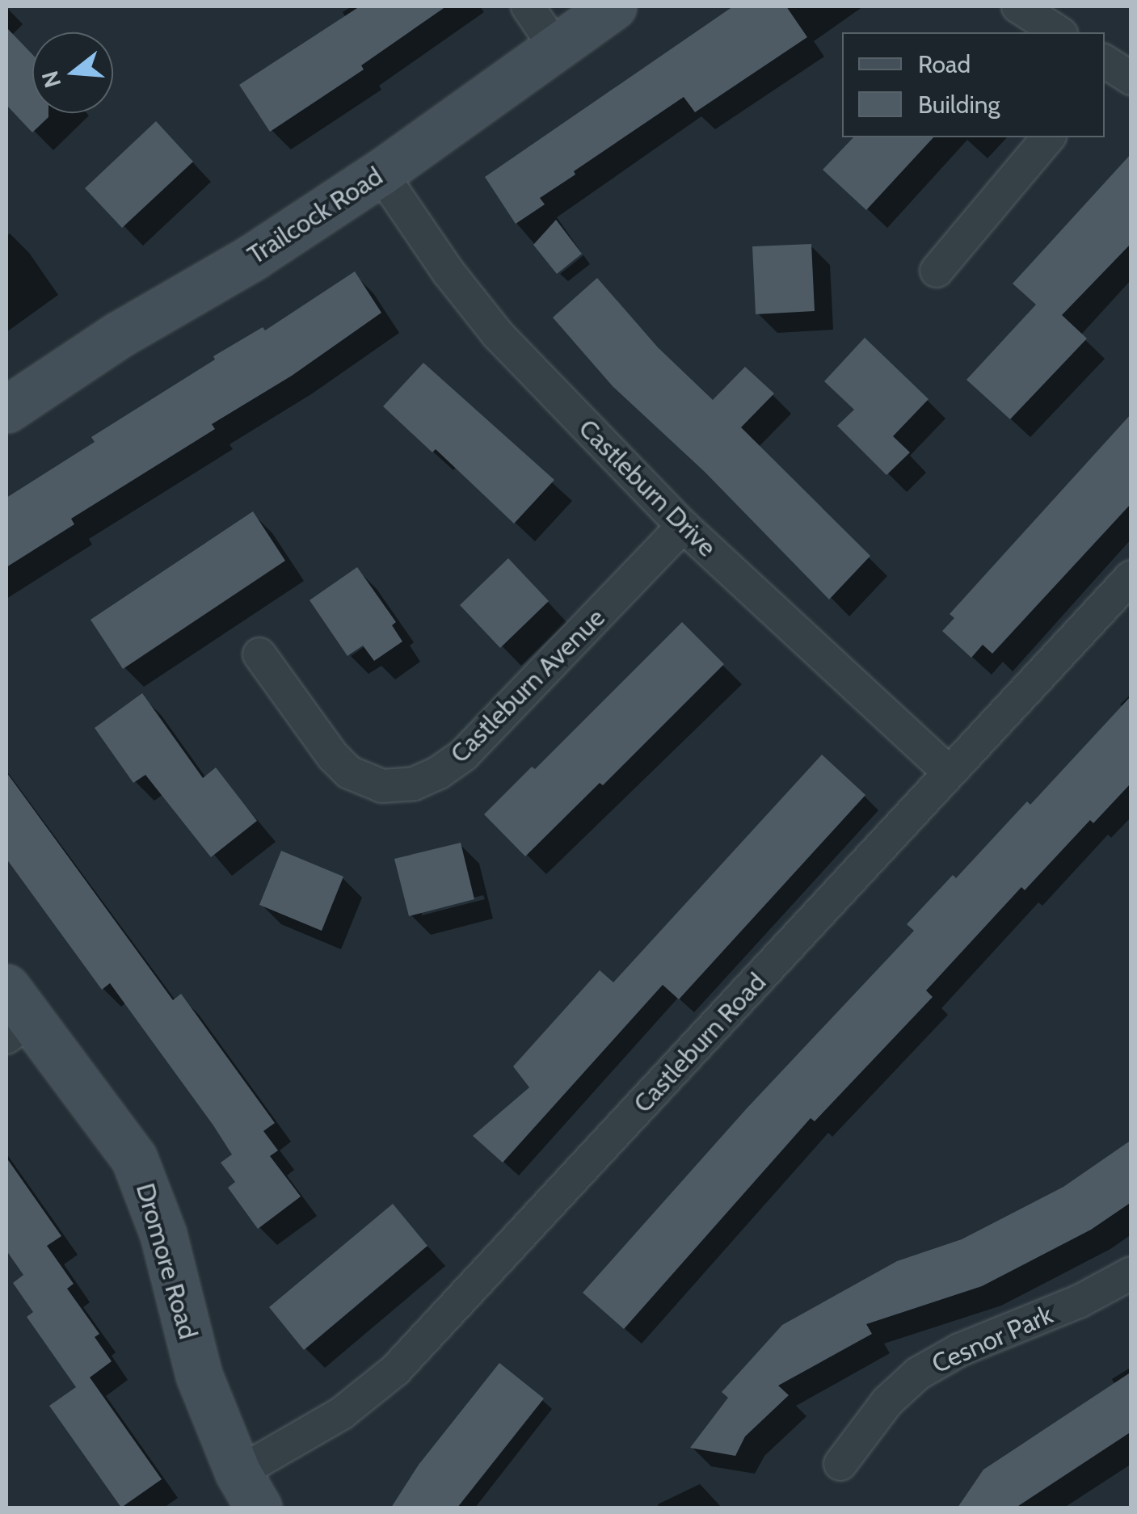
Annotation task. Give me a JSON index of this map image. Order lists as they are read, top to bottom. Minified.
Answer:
{"streets":{"street":["Trailcock Road","Castleburn Drive","Castleburn Avenue","Castleburn Road","Dromore Road","Cesnor Park"]},"crossings":[["Trailcock Road","Castleburn Drive"],["Castleburn Drive","Castleburn Avenue"],["Castleburn Drive","Castleburn Road"],["Castleburn Road","Dromore Road"]],"legend":["Road","Building"],"north":"left"}
